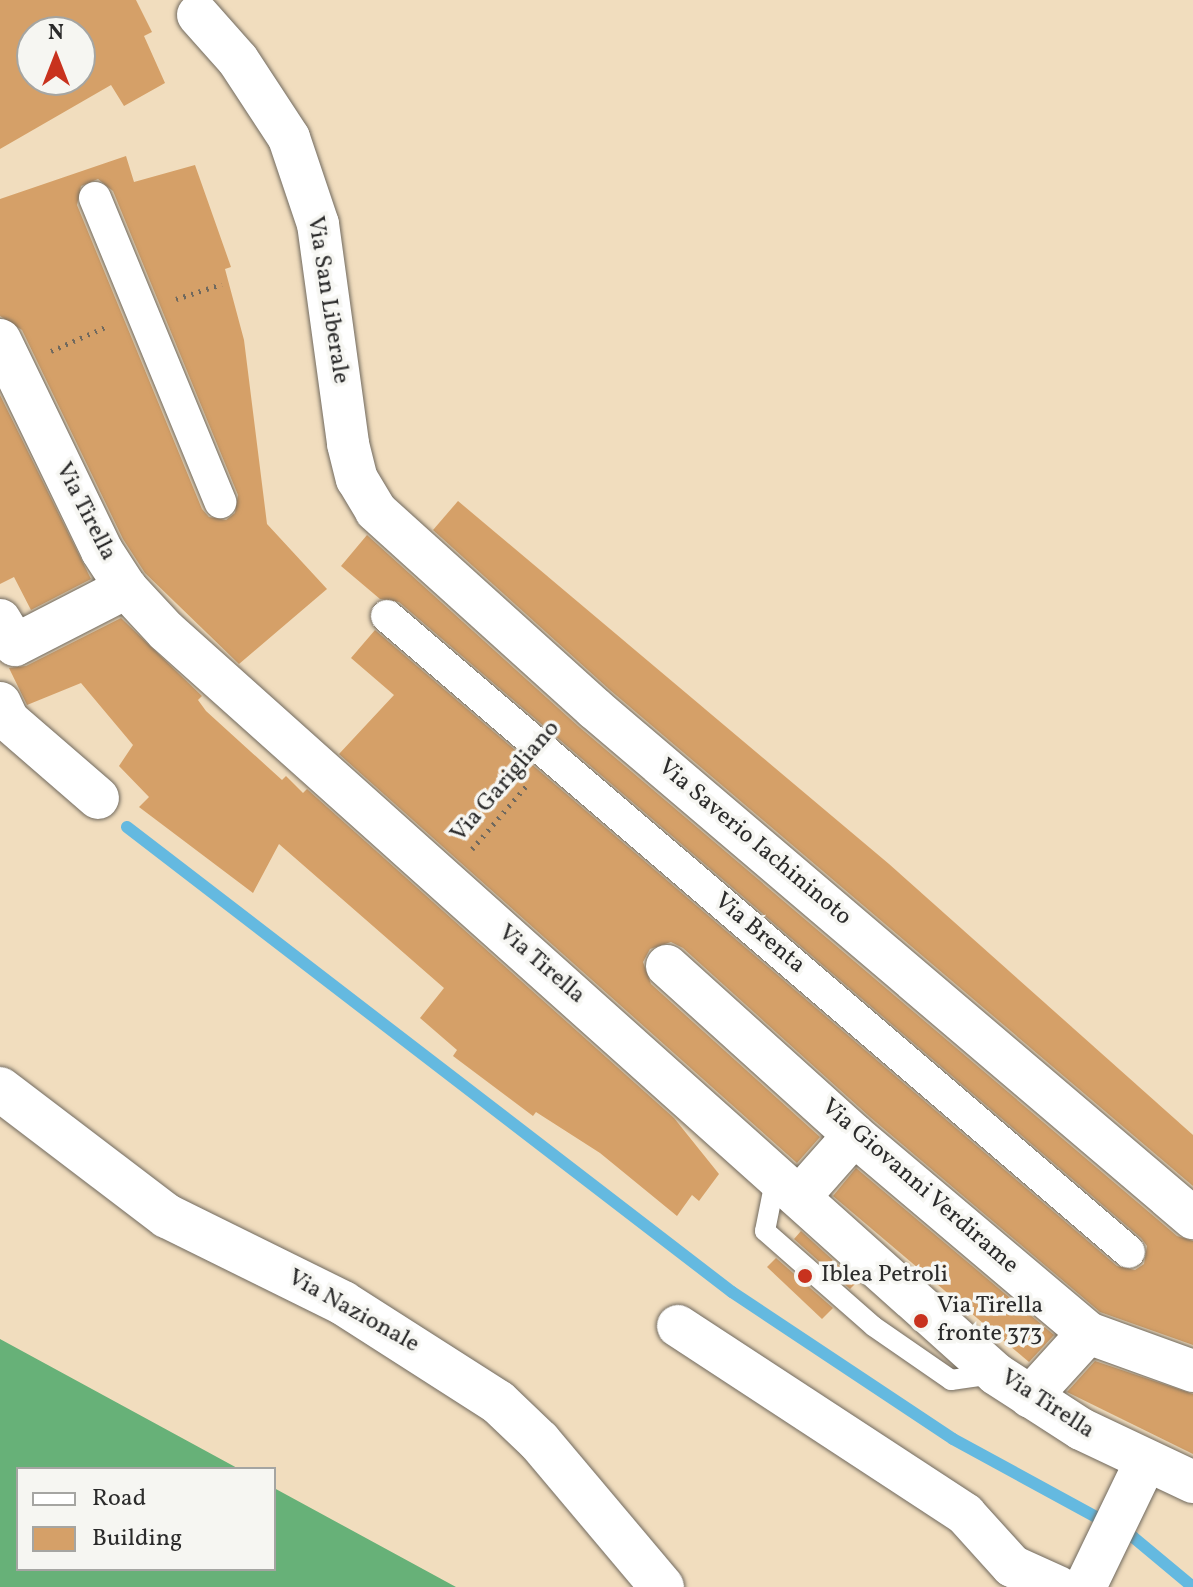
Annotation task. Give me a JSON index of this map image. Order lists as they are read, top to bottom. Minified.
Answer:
{"streets":{"street":["Via San Liberale","Via Tirella","Via Saverio Iachininoto","Via Brenta","Via Giovanni Verdirame","Via Nazionale"],"path":["Via Garigliano"]},"crossings":[["Via San Liberale","Via Saverio Iachininoto"],["Via Tirella","Via Garigliano"],["Via Garigliano","Via Brenta"]],"places":["Iblea Petroli","Via Tirella fronte 373"],"legend":["Road","Building"],"north":"top"}
